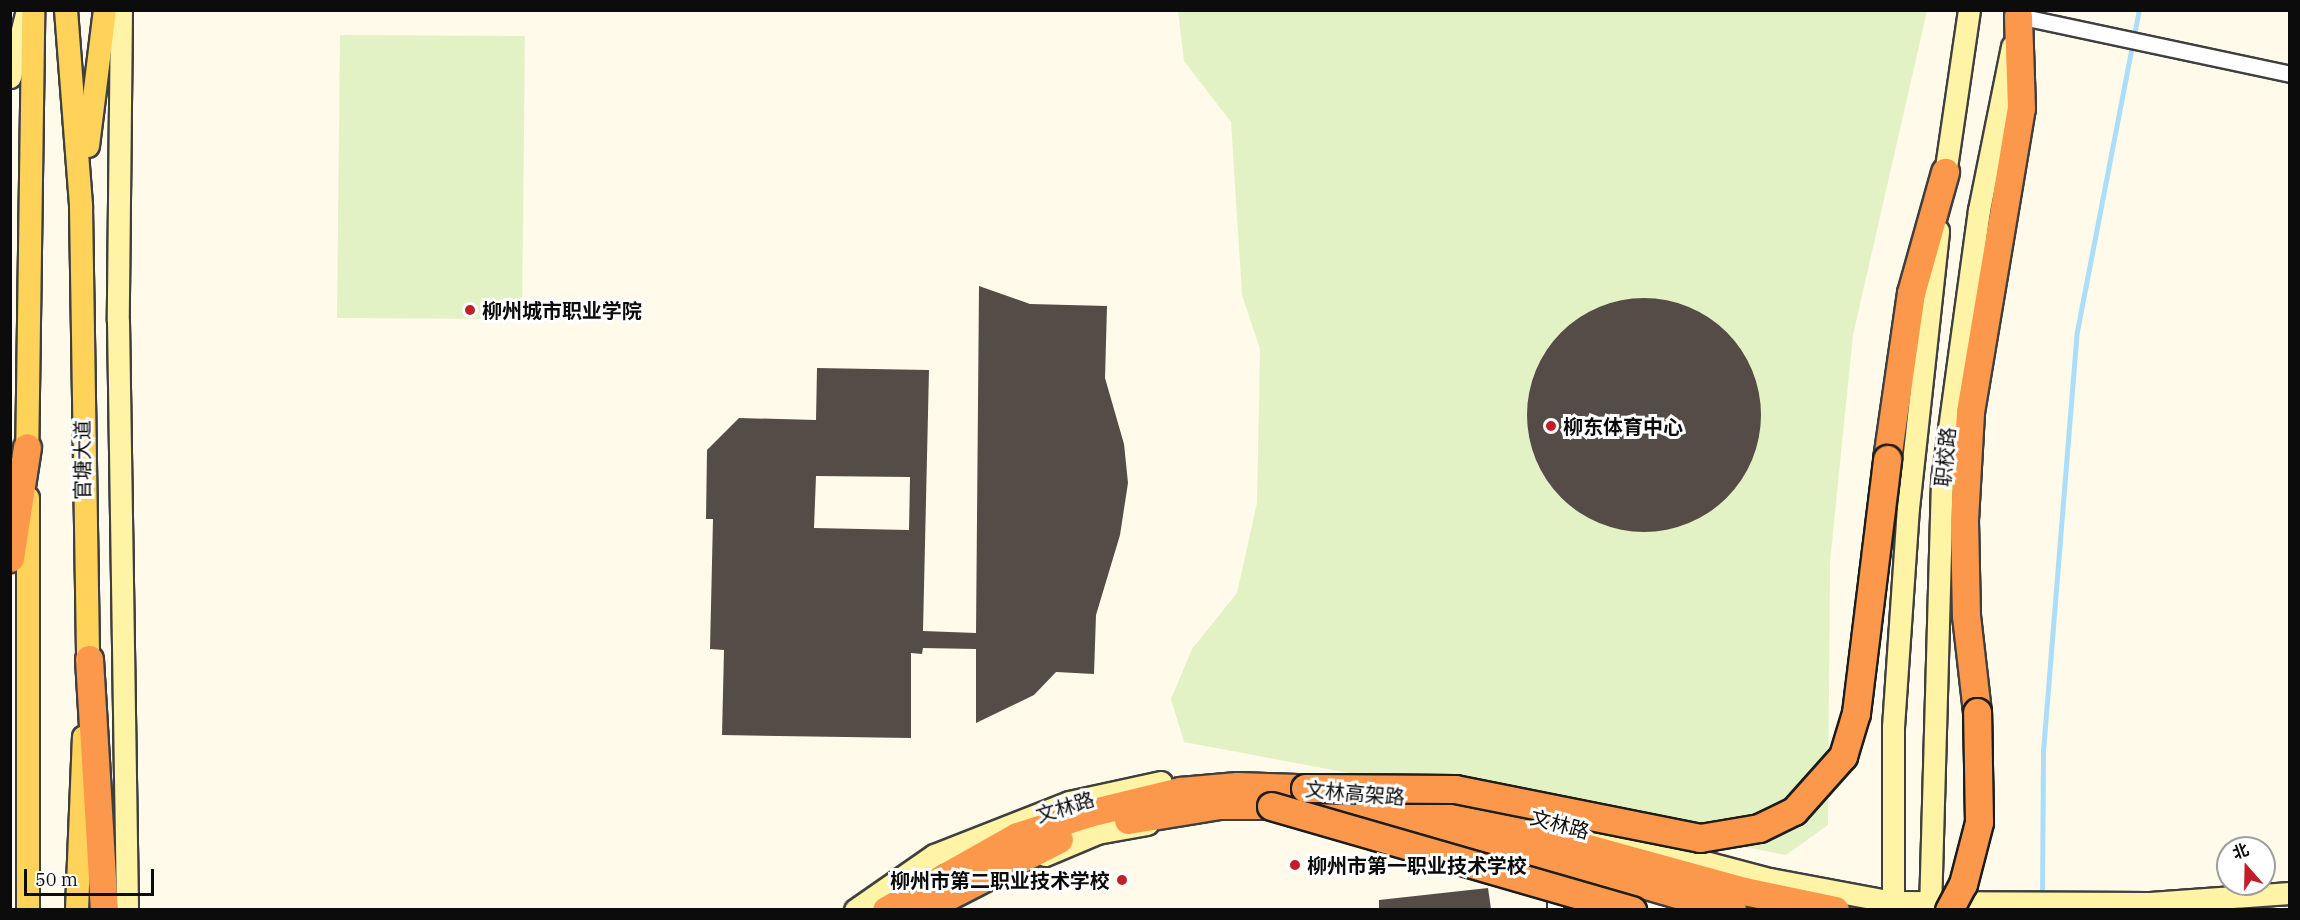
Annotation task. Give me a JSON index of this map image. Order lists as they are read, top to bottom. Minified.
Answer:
{"streets":{"highway":["文林高架路"],"main road":["职校路","官塘大道","文林路"]},"crossings":[["职校路","文林路"]],"places":["柳州城市职业学院","柳东体育中心","柳州市第一职业技术学校","柳州市第二职业技术学校"],"scale_bar":"50 m","north":"top"}
